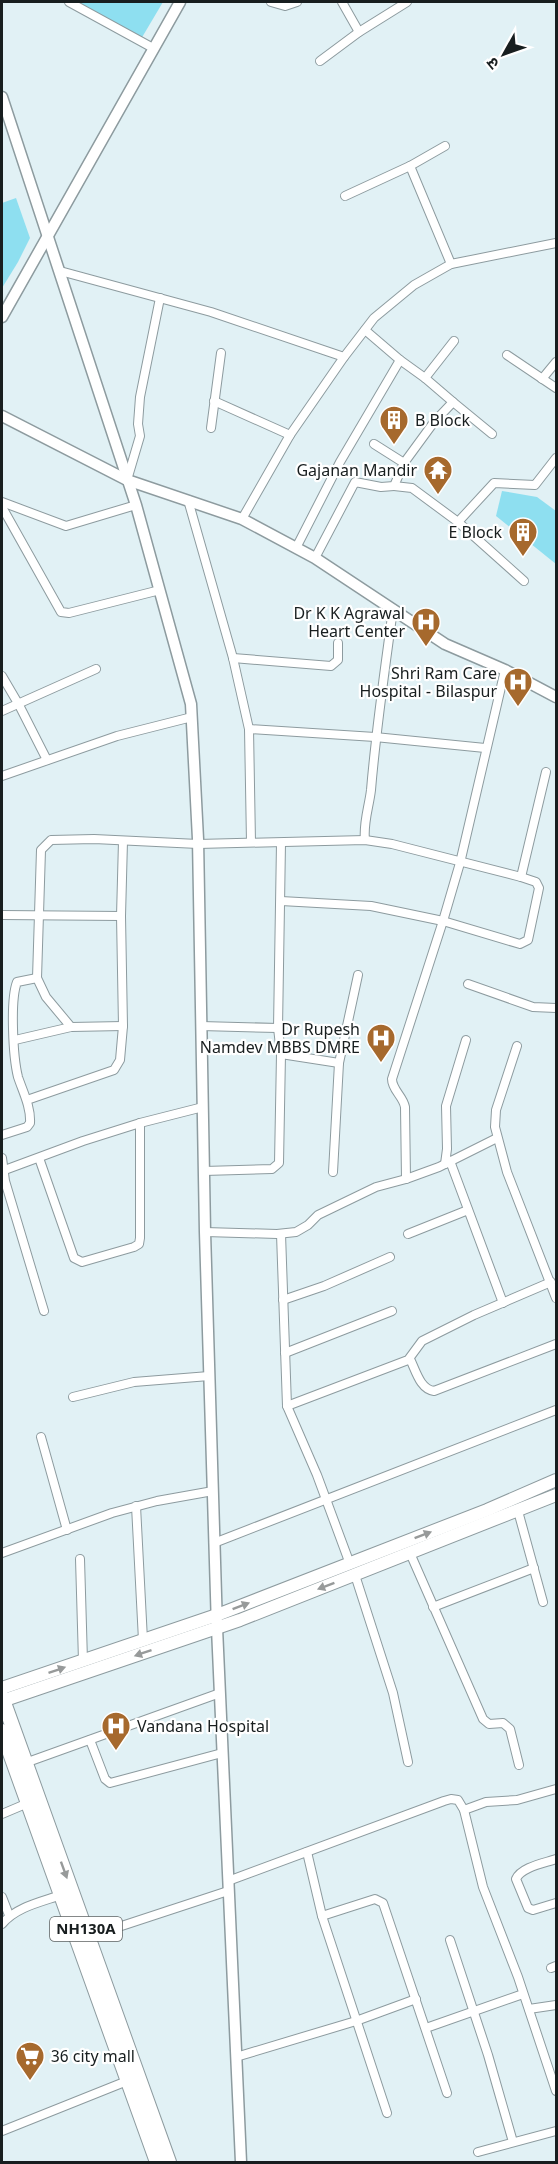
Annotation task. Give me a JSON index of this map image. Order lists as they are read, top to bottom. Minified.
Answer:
{"streets":{"highway":["NH130A"]},"places":{"building":["B Block","E Block"],"temple":["Gajanan Mandir"],"hospital":["Dr K K Agrawal Heart Center","Shri Ram Care Hospital - Bilaspur","Dr Rupesh Namdev MBBS DMRE","Vandana Hospital"],"supermarket":["36 city mall"]},"north":"bottom left"}
